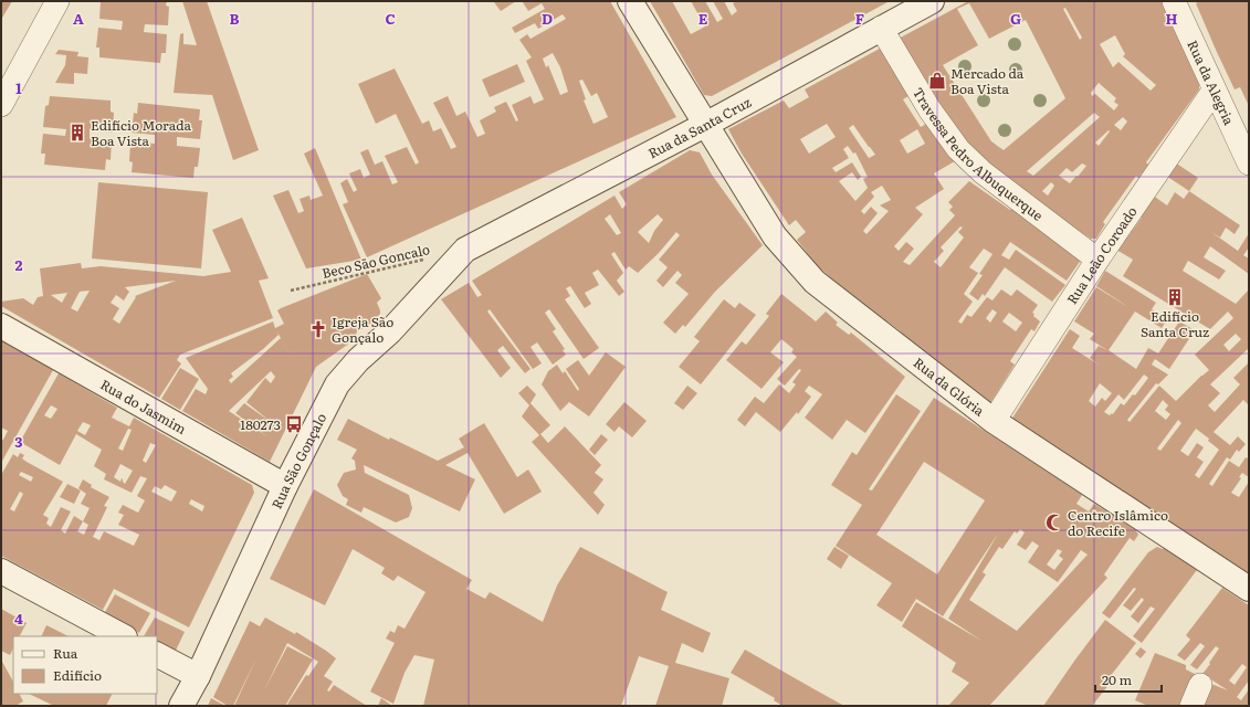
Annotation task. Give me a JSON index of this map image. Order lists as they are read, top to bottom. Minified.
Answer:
{"streets":{"street":["Rua da Alegria","Rua da Santa Cruz","Travessa Pedro Albuquerque","Rua Leão Coroado","Rua da Glória","Rua do Jasmim","Rua São Gonçalo"],"path":["Beco São Goncalo"]},"crossings":[["Rua da Alegria","Rua Leão Coroado"],["Rua da Santa Cruz","Travessa Pedro Albuquerque"],["Rua da Santa Cruz","Beco São Goncalo"],["Rua da Santa Cruz","Rua da Glória"],["Rua da Santa Cruz","Rua São Gonçalo"],["Travessa Pedro Albuquerque","Rua Leão Coroado"],["Rua Leão Coroado","Rua da Glória"],["Beco São Goncalo","Rua São Gonçalo"],["Rua do Jasmim","Rua São Gonçalo"]],"places":{"shop":["Mercado da Boa Vista"],"building":["Edifício Morada Boa Vista","Edifício Santa Cruz"],"church":["Igreja São Gonçalo"],"bus stop":["180273"],"mosque":["Centro Islâmico do Recife"]},"legend":["Rua","Edifício"],"scale_bar":"20 m","grid":{"columns":["A","B","C","D","E","F","G","H"],"rows":["1","2","3","4"]}}
